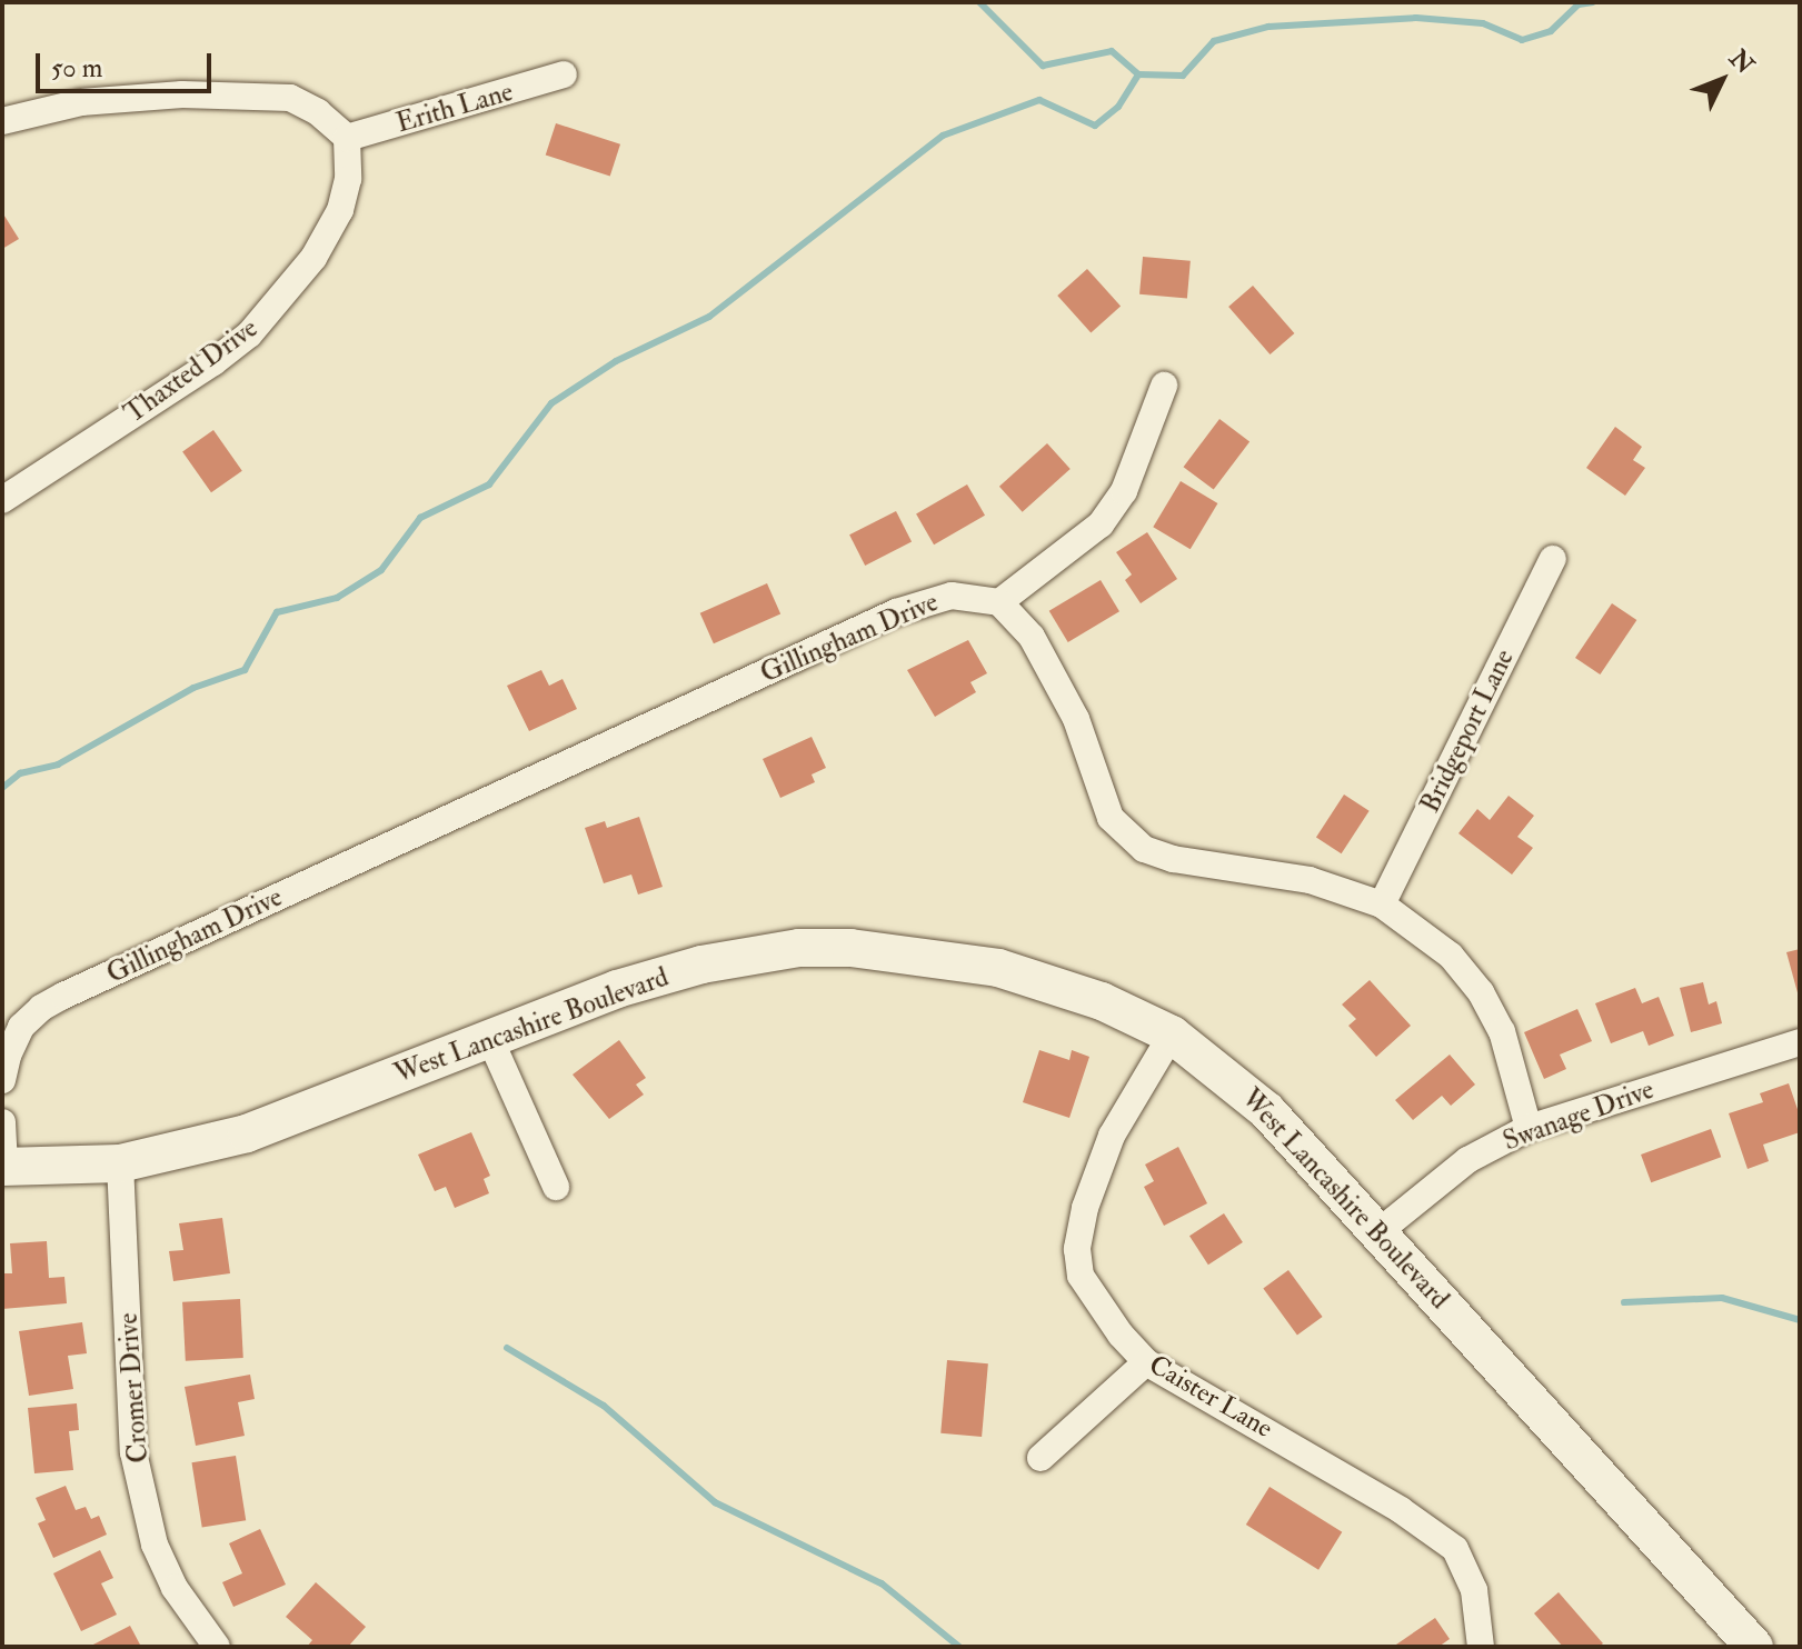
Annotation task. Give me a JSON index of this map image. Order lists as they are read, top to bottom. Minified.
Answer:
{"streets":{"main road":["West Lancashire Boulevard"],"street":["Erith Lane","Thaxted Drive","Gillingham Drive","Bridgeport Lane","Swanage Drive","Cromer Drive","Caister Lane"]},"crossings":[["Erith Lane","Thaxted Drive"],["West Lancashire Boulevard","Swanage Drive"],["West Lancashire Boulevard","Cromer Drive"],["West Lancashire Boulevard","Caister Lane"]],"scale_bar":"50 m","north":"top right"}
